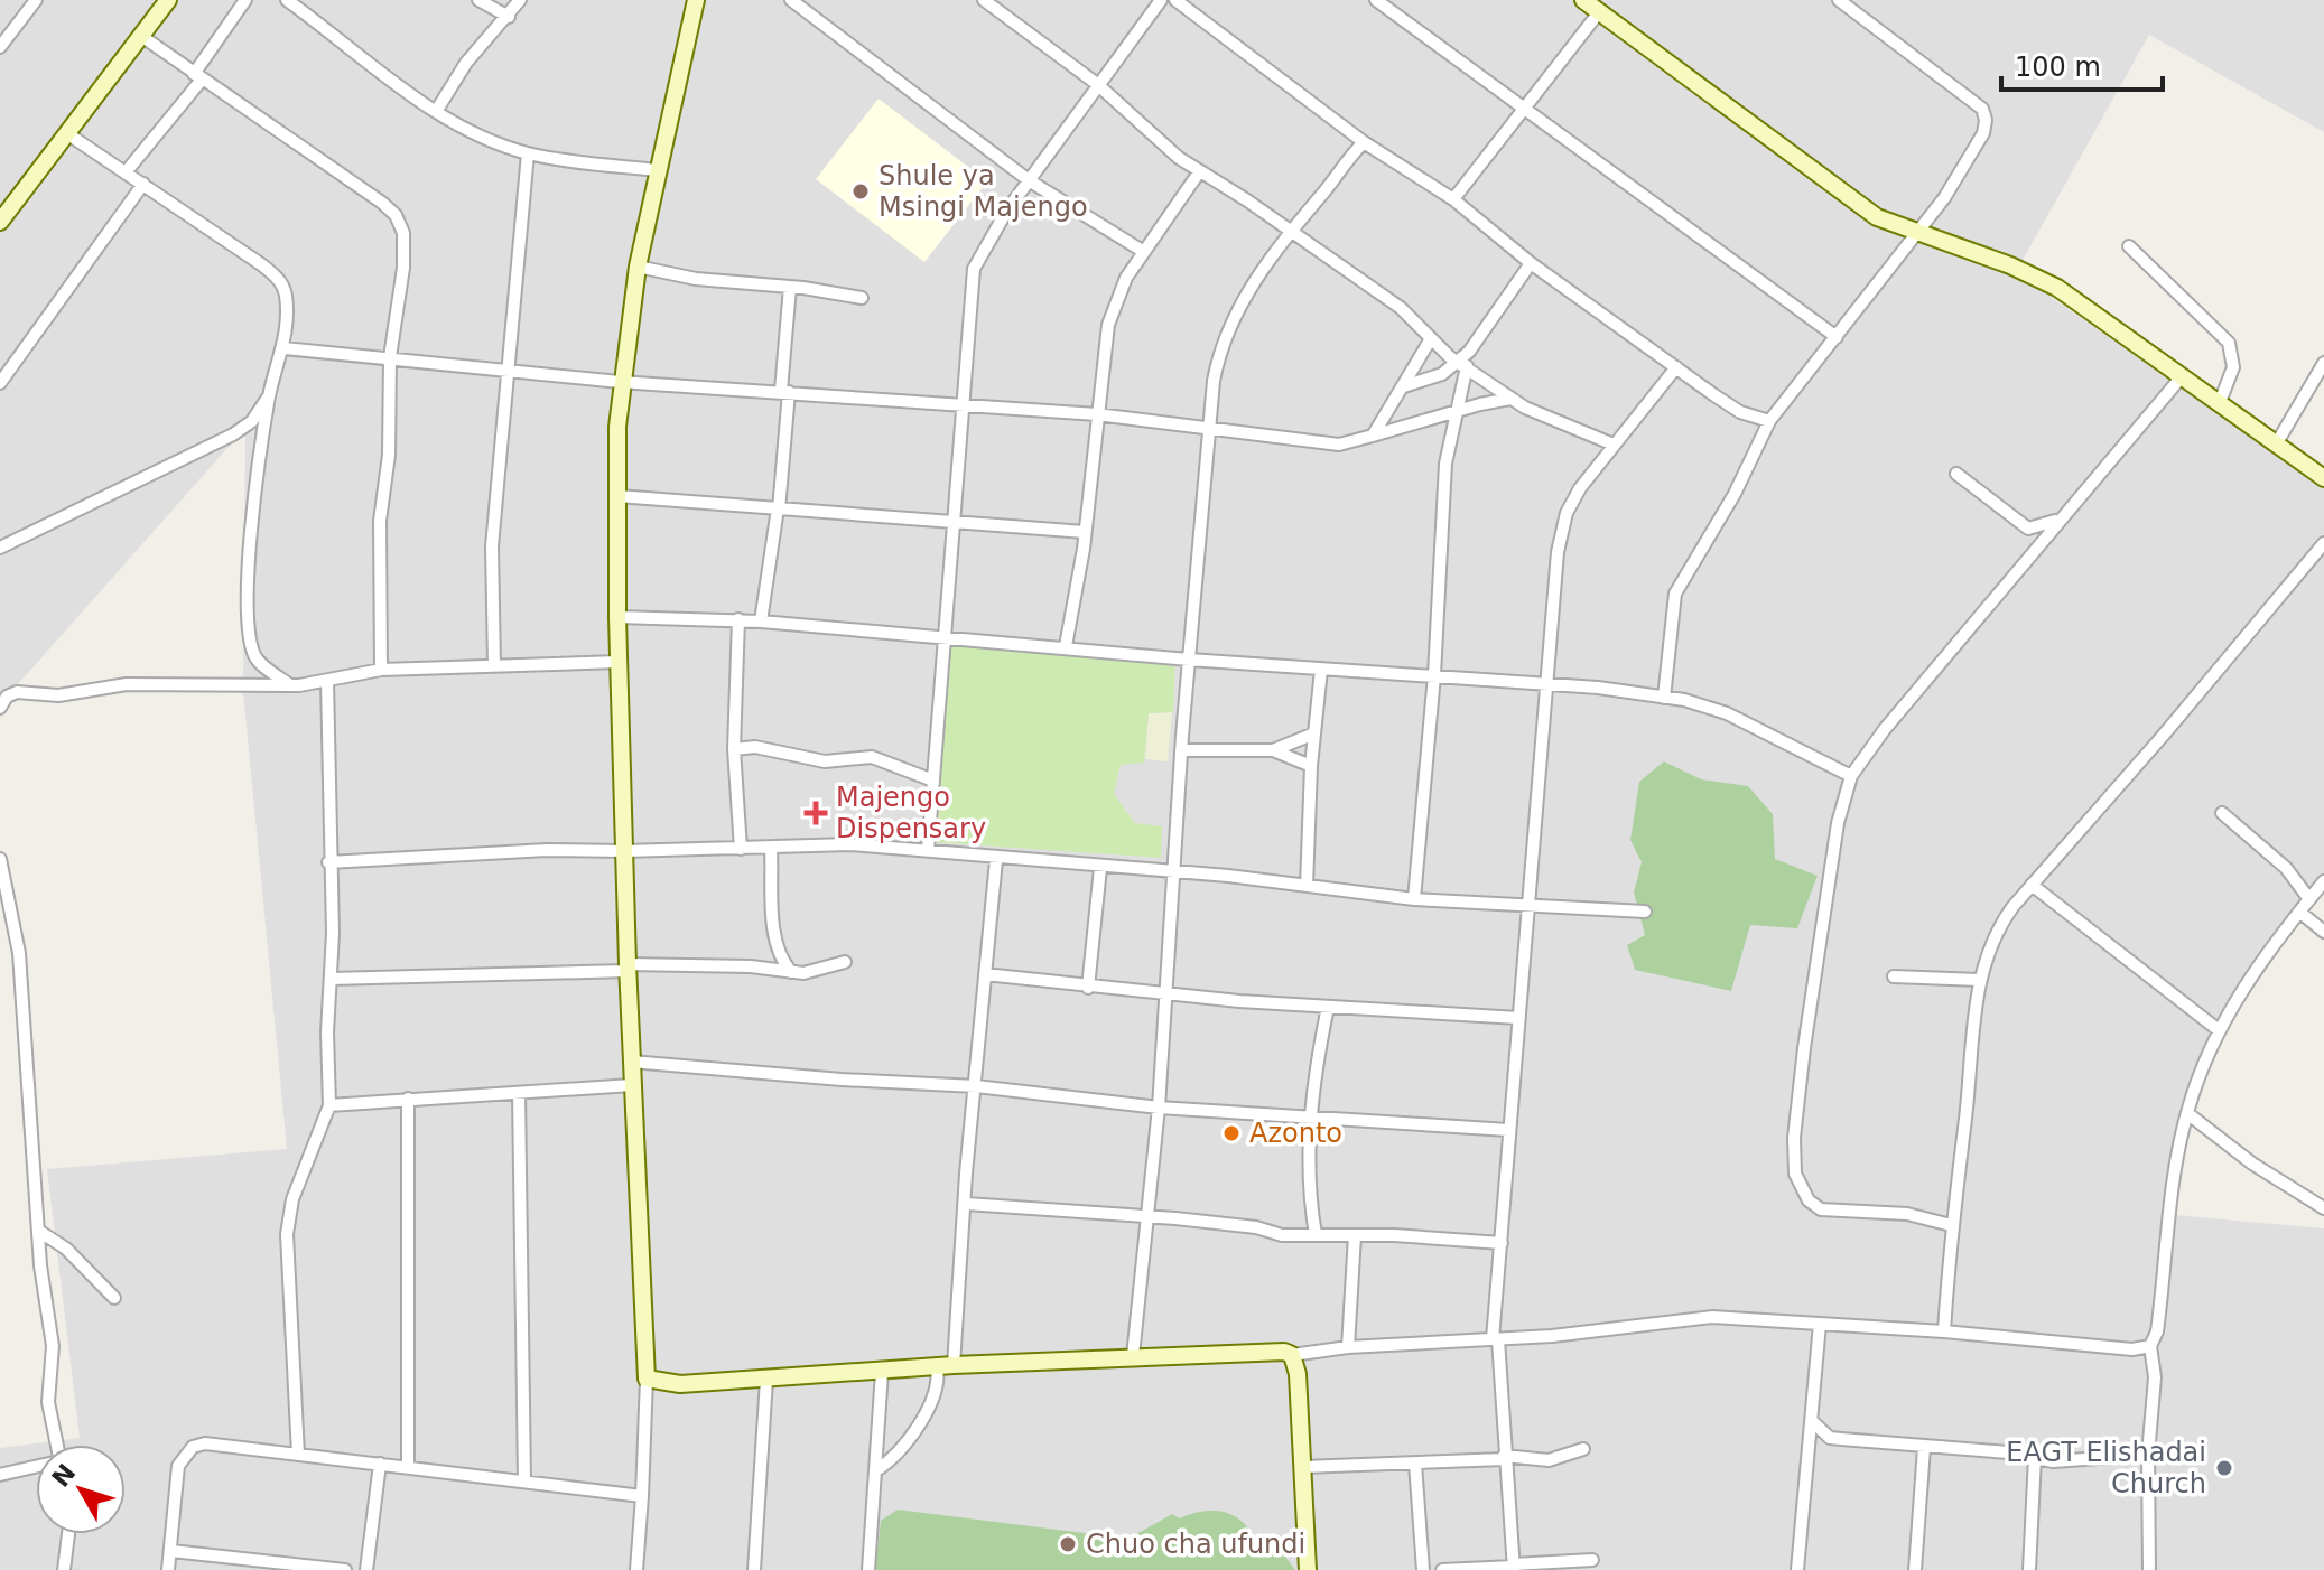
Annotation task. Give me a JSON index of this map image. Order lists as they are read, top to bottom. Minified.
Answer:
{"places":{"other":["Shule ya Msingi Majengo","Azonto","EAGT Elishadai Church","Chuo cha ufundi"],"health":["Majengo Dispensary"]},"scale_bar":"100 m","north":"top left"}
